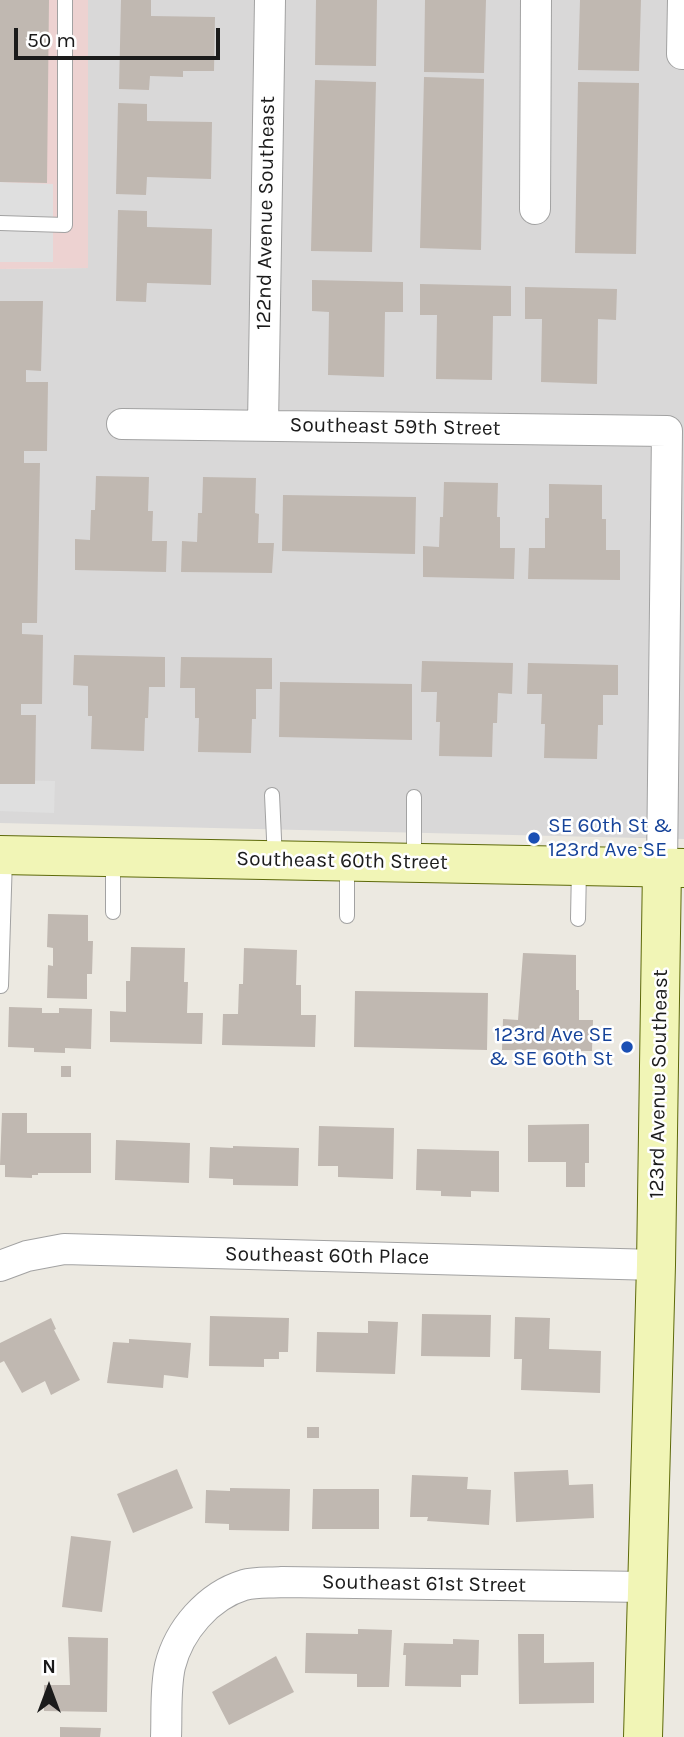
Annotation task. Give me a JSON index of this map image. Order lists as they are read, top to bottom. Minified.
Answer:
{"streets":{"street":["122nd Avenue Southeast","Southeast 59th Street","Southeast 60th Street","123rd Avenue Southeast","Southeast 60th Place","Southeast 61st Street"]},"crossings":[["122nd Avenue Southeast","Southeast 59th Street"],["Southeast 59th Street","123rd Avenue Southeast"],["Southeast 60th Street","123rd Avenue Southeast"],["123rd Avenue Southeast","Southeast 60th Place"],["123rd Avenue Southeast","Southeast 61st Street"]],"places":["SE 60th St & 123rd Ave SE","123rd Ave SE & SE 60th St"],"scale_bar":"50 m","north":"top"}
